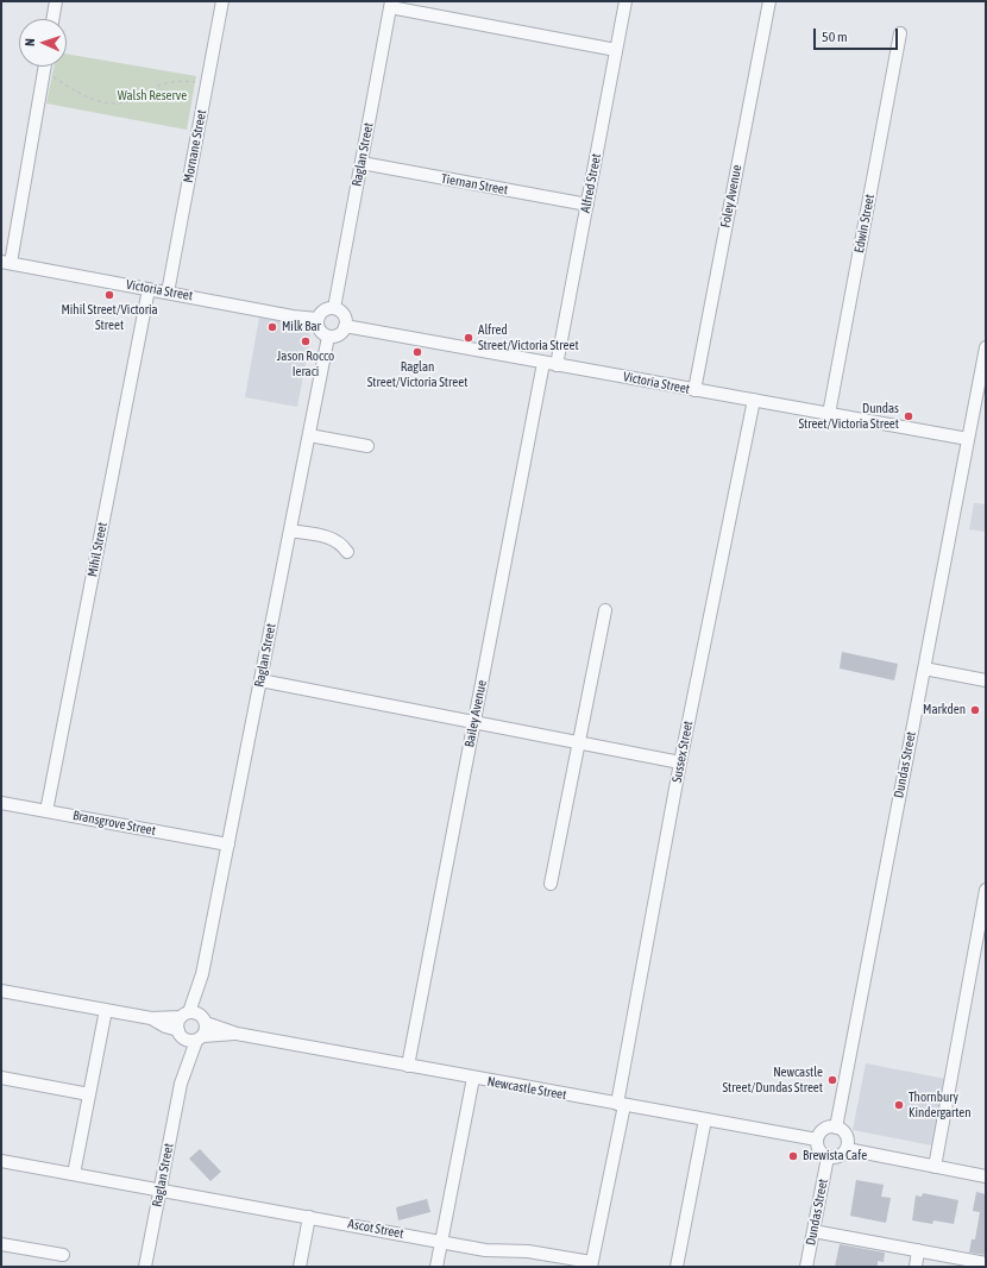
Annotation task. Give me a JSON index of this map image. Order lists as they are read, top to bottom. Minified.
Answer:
{"streets":{"street":["Mornane Street","Raglan Street","Alfred Street","Tiernan Street","Foley Avenue","Edwin Street","Victoria Street","Mihil Street","Bailey Avenue","Sussex Street","Dundas Street","Bransgrove Street","Newcastle Street","Ascot Street"]},"crossings":[["Mornane Street","Victoria Street"],["Raglan Street","Tiernan Street"],["Raglan Street","Victoria Street"],["Raglan Street","Bransgrove Street"],["Raglan Street","Newcastle Street"],["Raglan Street","Ascot Street"],["Alfred Street","Tiernan Street"],["Alfred Street","Victoria Street"],["Foley Avenue","Victoria Street"],["Edwin Street","Victoria Street"],["Victoria Street","Mihil Street"],["Victoria Street","Bailey Avenue"],["Victoria Street","Sussex Street"],["Victoria Street","Dundas Street"],["Mihil Street","Bransgrove Street"],["Bailey Avenue","Newcastle Street"],["Sussex Street","Newcastle Street"],["Sussex Street","Ascot Street"],["Dundas Street","Newcastle Street"]],"parks":["Walsh Reserve"],"places":["Mihil Street/Victoria Street","Milk Bar","Alfred Street/Victoria Street","Jason Rocco Ieraci","Raglan Street/Victoria Street","Dundas Street/Victoria Street","Markden","Newcastle Street/Dundas Street","Thornbury Kindergarten","Brewista Cafe"],"scale_bar":"50 m","north":"left"}
